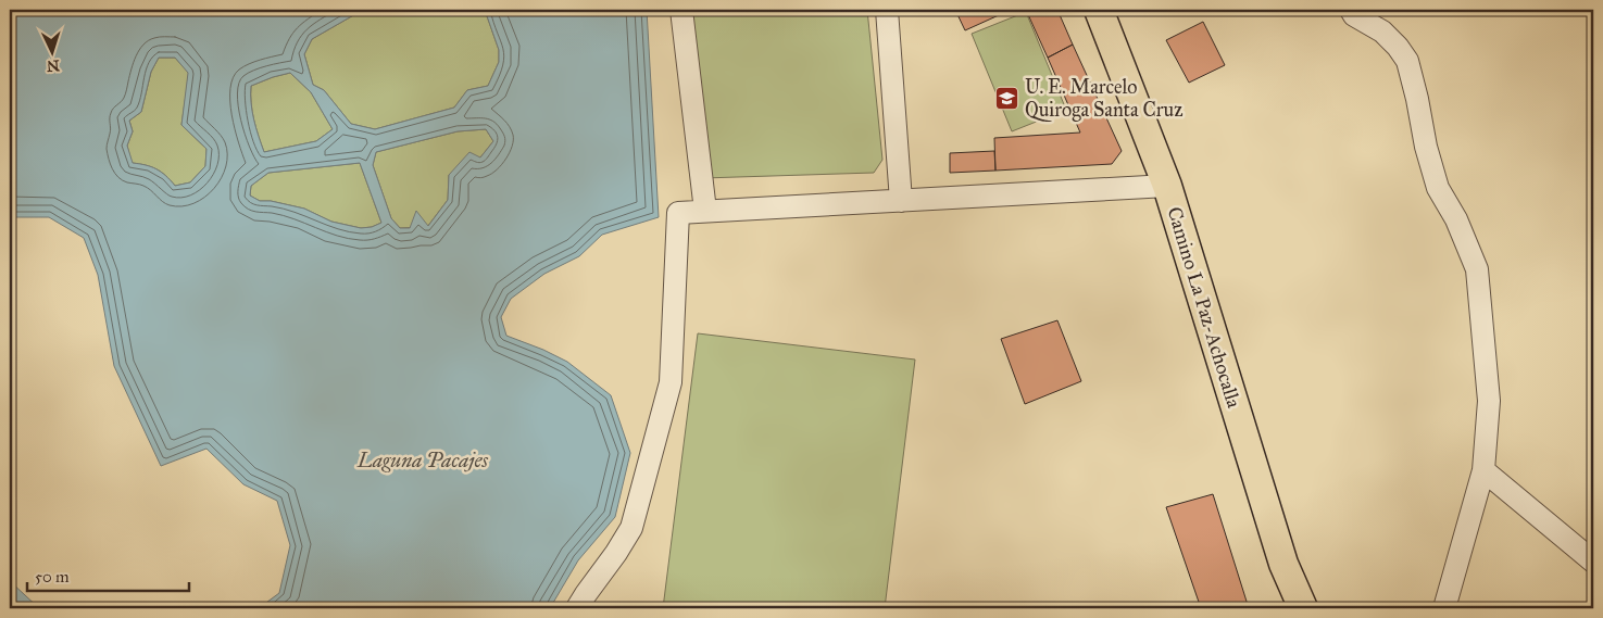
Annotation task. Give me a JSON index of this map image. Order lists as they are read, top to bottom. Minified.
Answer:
{"streets":{"main road":["Camino La Paz-Achocalla"]},"water":["Laguna Pacajes"],"places":{"school or university":["U. E. Marcelo Quiroga Santa Cruz"]},"scale_bar":"50 m","north":"bottom"}
